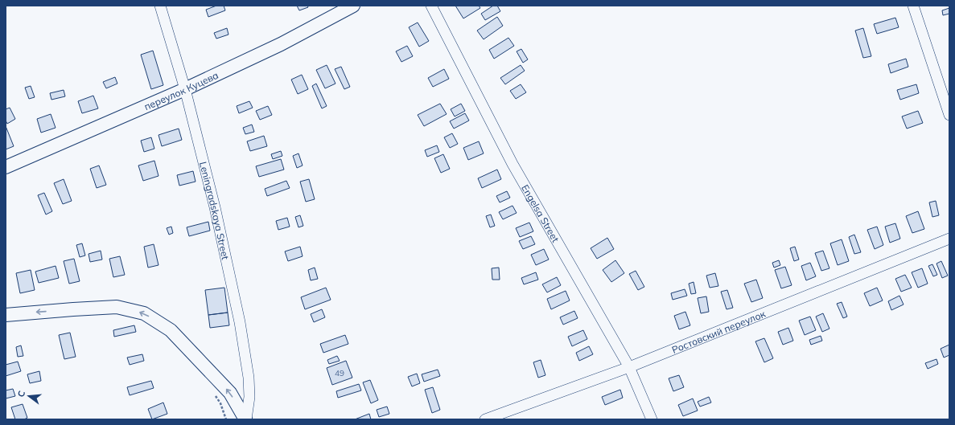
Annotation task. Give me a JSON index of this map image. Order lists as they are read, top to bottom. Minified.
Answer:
{"streets":{"street":["переулок Куцева","Leningradskaya Street","Engelsa Street","Ростовский переулок"]},"crossings":[["переулок Куцева","Leningradskaya Street"],["Engelsa Street","Ростовский переулок"]],"one_way":["Leningradskaya Street"],"house_numbers":["49"],"north":"left"}
